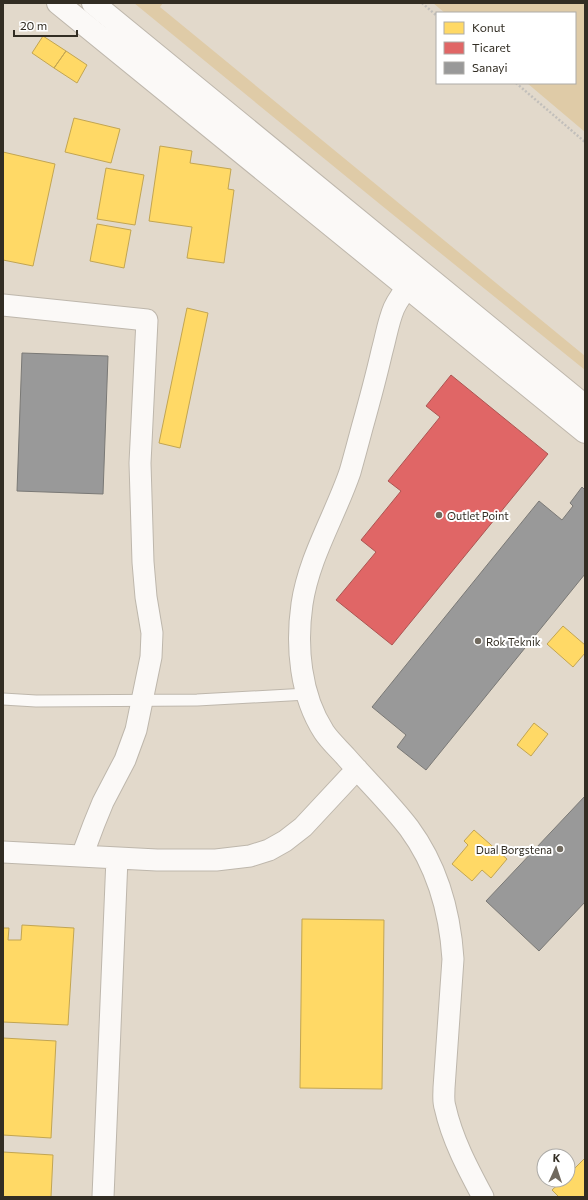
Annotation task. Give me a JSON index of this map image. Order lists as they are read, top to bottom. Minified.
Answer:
{"places":["Outlet Point","Rok Teknik","Dual Borgstena"],"legend":["Konut","Ticaret","Sanayi"],"scale_bar":"20 m","north":"top"}
